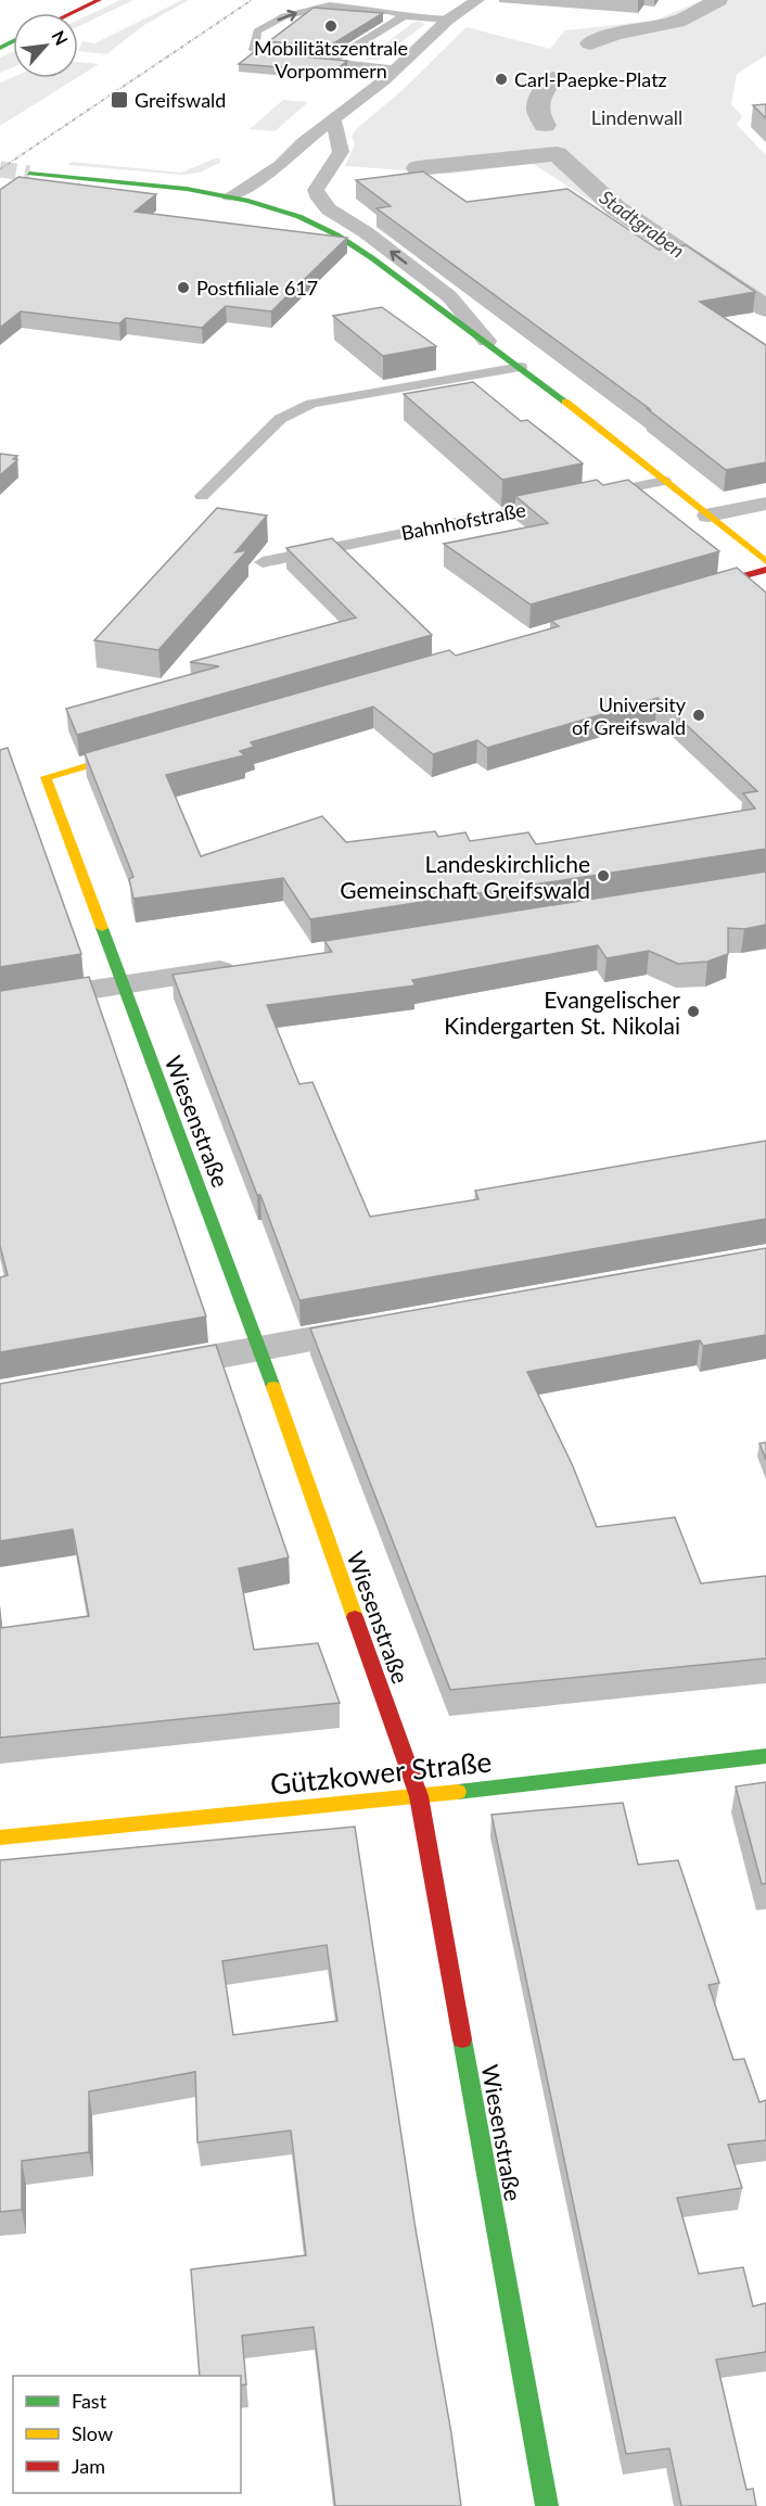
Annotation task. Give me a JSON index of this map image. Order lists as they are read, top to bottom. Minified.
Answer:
{"streets":{"street":["Wiesenstraße","Gützkower Straße"],"lane":["Bahnhofstraße"]},"crossings":[["Wiesenstraße","Gützkower Straße"]],"water":["Stadtgraben"],"parks":["Lindenwall"],"places":{"other":["Mobilitätszentrale Vorpommern","Carl-Paepke-Platz","Postfiliale 617","University of Greifswald","Landeskirchliche Gemeinschaft Greifswald","Evangelischer Kindergarten St. Nikolai"],"transit":["Greifswald"]},"legend":["Fast","Slow","Jam"],"north":"top right"}
